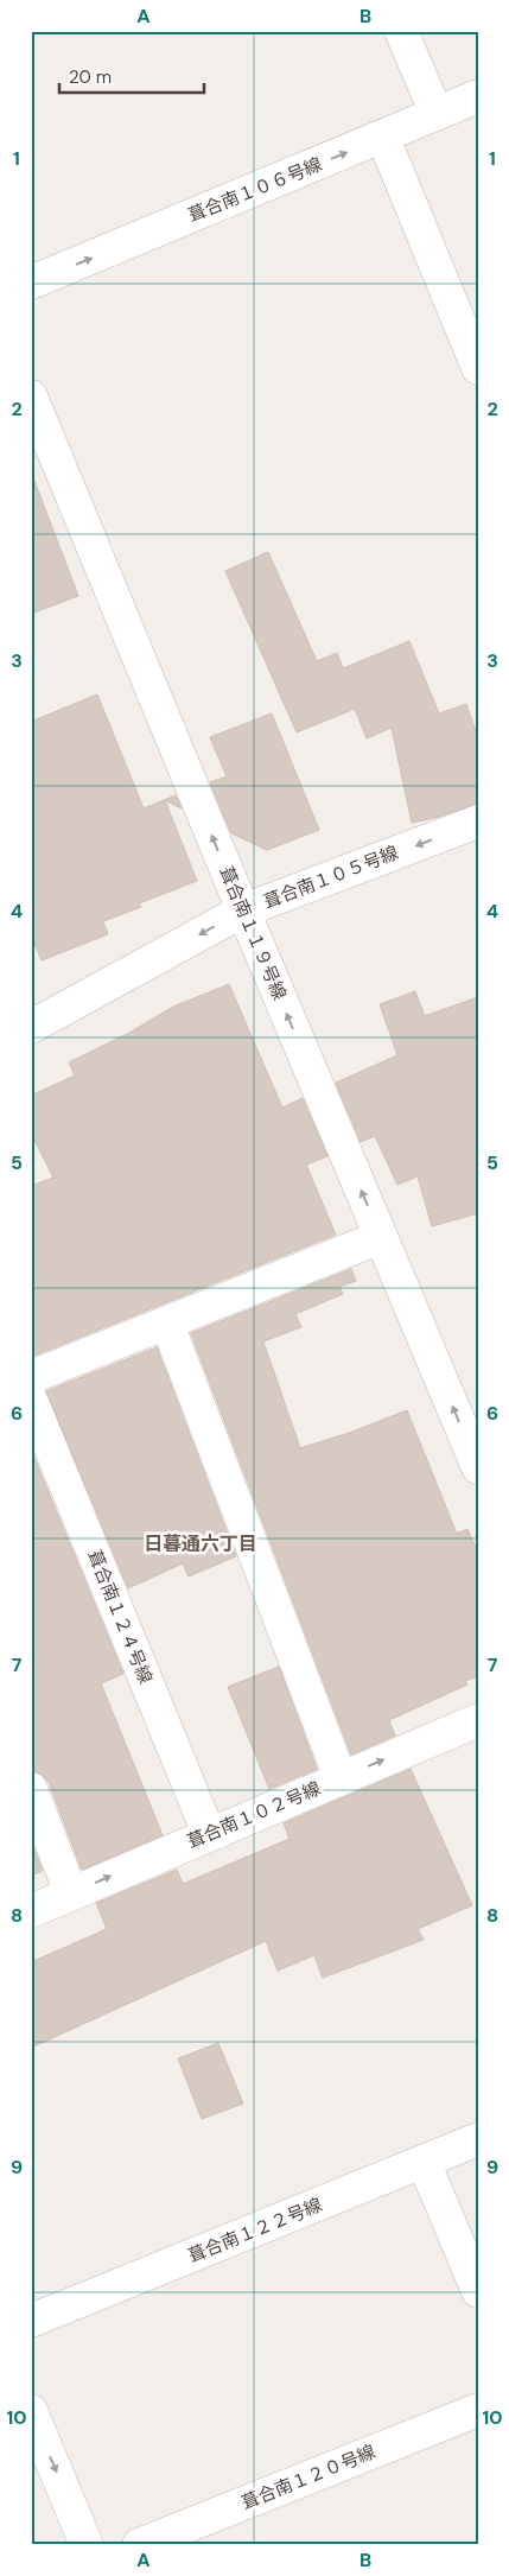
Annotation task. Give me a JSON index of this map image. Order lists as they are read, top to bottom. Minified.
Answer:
{"streets":{"street":["葺合南１０６号線","葺合南１０５号線","葺合南１１９号線","葺合南１２４号線","葺合南１０２号線","葺合南１２２号線","葺合南１２０号線"]},"crossings":[["葺合南１０５号線","葺合南１１９号線"],["葺合南１２４号線","葺合南１０２号線"]],"one_way":["葺合南１０６号線","葺合南１０５号線","葺合南１１９号線","葺合南１０２号線"],"districts":["日暮通六丁目"],"scale_bar":"20 m","grid":{"columns":["A","B"],"rows":["1","2","3","4","5","6","7","8","9","10"]}}
